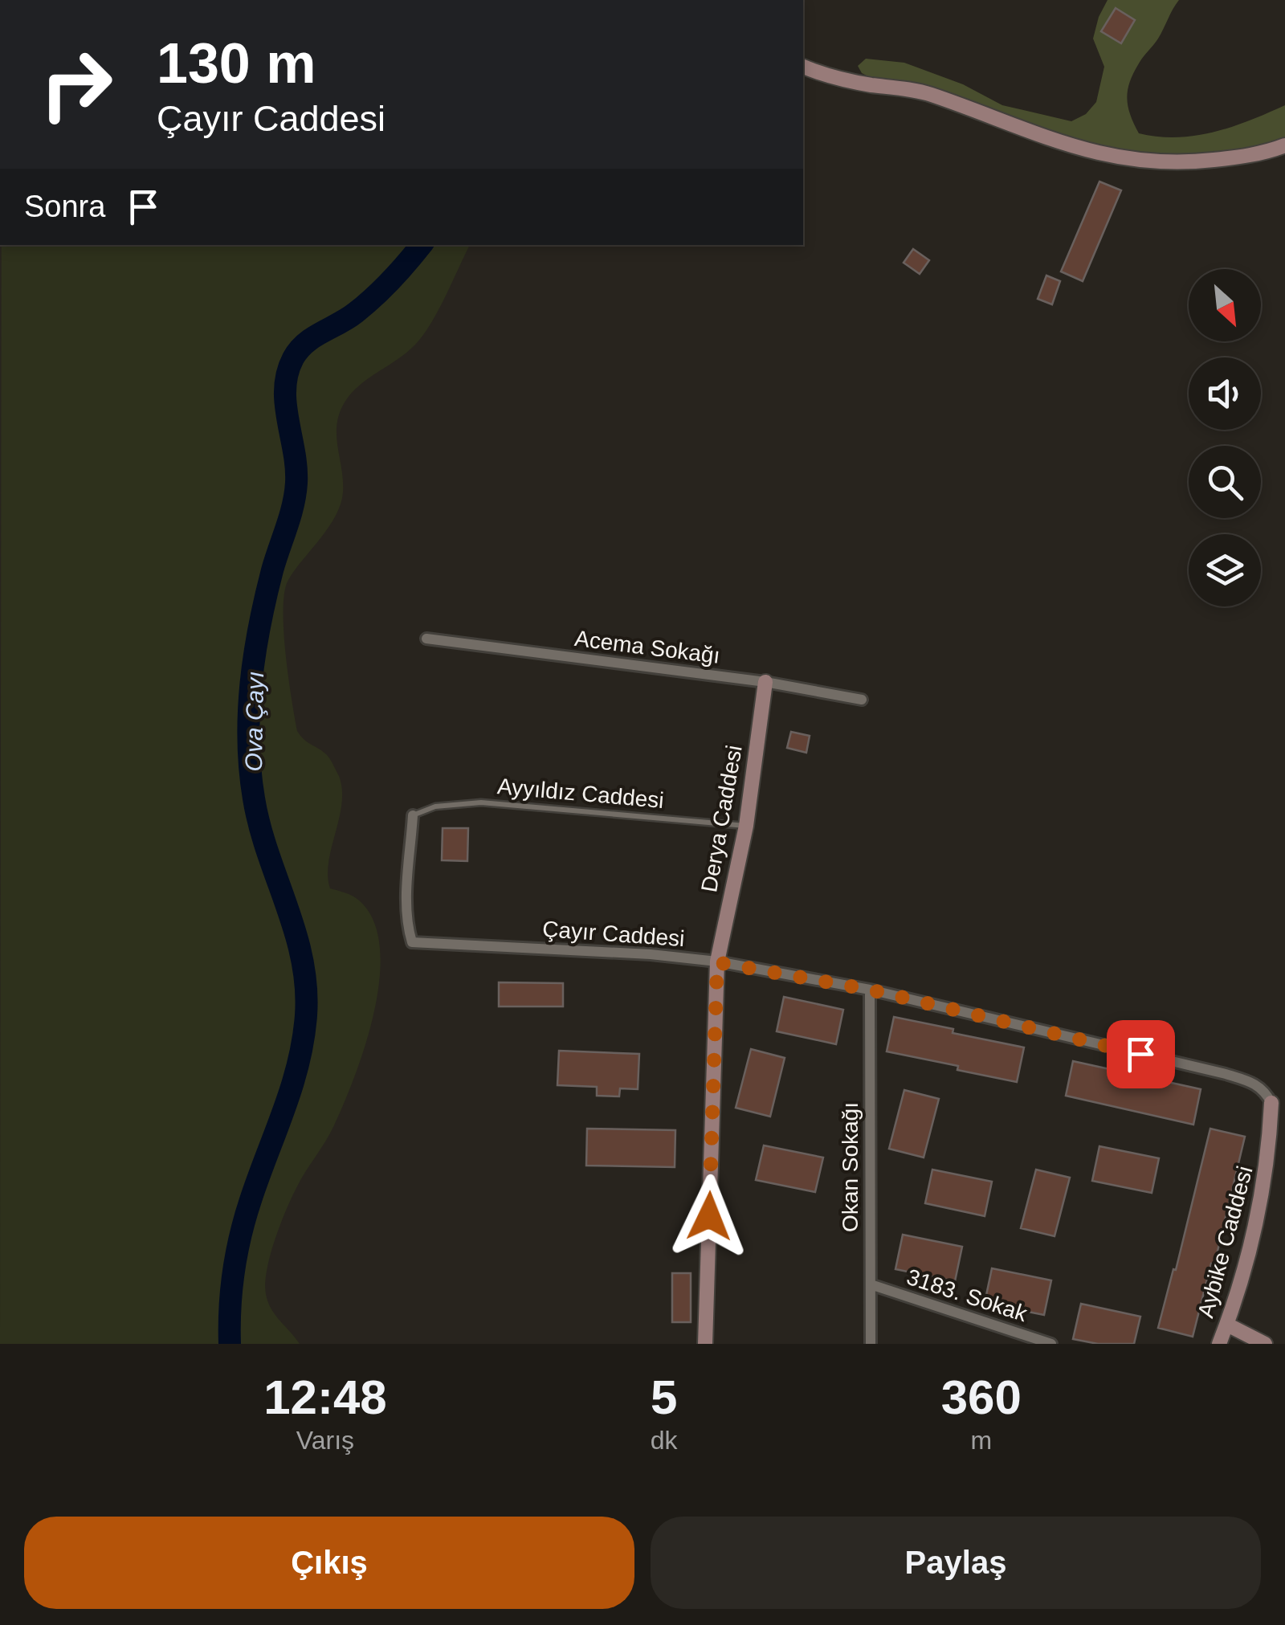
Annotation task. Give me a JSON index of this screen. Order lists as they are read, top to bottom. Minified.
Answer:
{"streets":{"street":["Acema Sokağı","Derya Caddesi","Çayır Caddesi","Okan Sokağı","Aybike Caddesi","3183. Sokak"],"lane":["Ayyıldız Caddesi"]},"crossings":[["Acema Sokağı","Derya Caddesi"],["Ayyıldız Caddesi","Derya Caddesi"],["Ayyıldız Caddesi","Çayır Caddesi"],["Derya Caddesi","Çayır Caddesi"],["Çayır Caddesi","Okan Sokağı"],["Çayır Caddesi","Aybike Caddesi"],["Okan Sokağı","3183. Sokak"]],"water":["Ova Çayı"],"north":"bottom right","page":{"turn":["130 m","Çayır Caddesi"],"then":"Sonra","eta":["12:48","Varış","5","dk","360","m"],"buttons":["Çıkış","Paylaş"]}}
